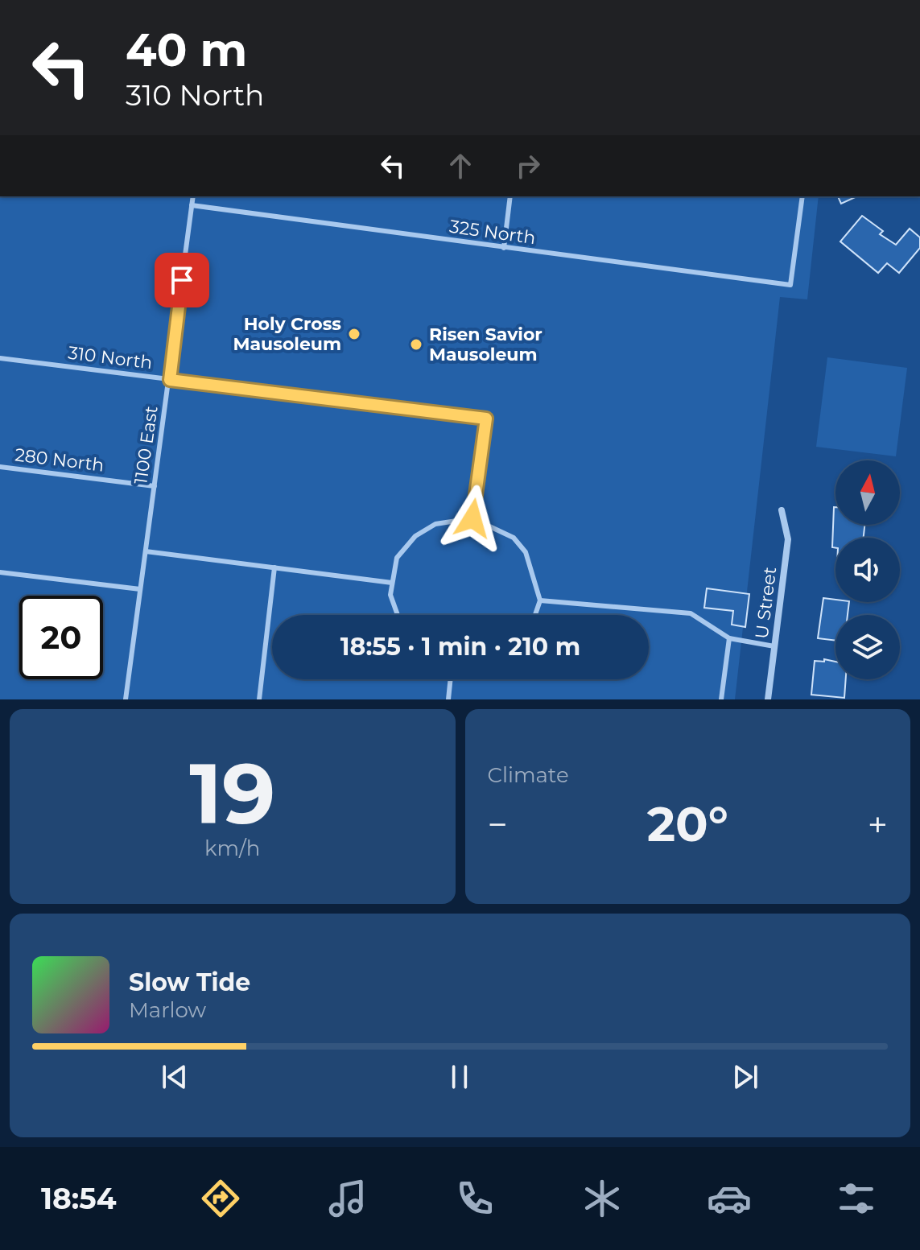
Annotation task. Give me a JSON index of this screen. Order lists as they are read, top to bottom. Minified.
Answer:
{"streets":{"street":["U Street"],"lane":["325 North","310 North","1100 East","280 North"]},"crossings":[["325 North","1100 East"],["310 North","1100 East"],["1100 East","280 North"]],"places":["Holy Cross Mausoleum","Risen Savior Mausoleum"],"north":"top","page":{"turn":["40 m","310 North"],"limit":"20","trip":"18:55 · 1 min · 210 m","tile":[["19","km/h"],"Climate"],"heat":["−","20°","+"],"song":["Slow Tide","Marlow"],"tabs":"18:54"}}
